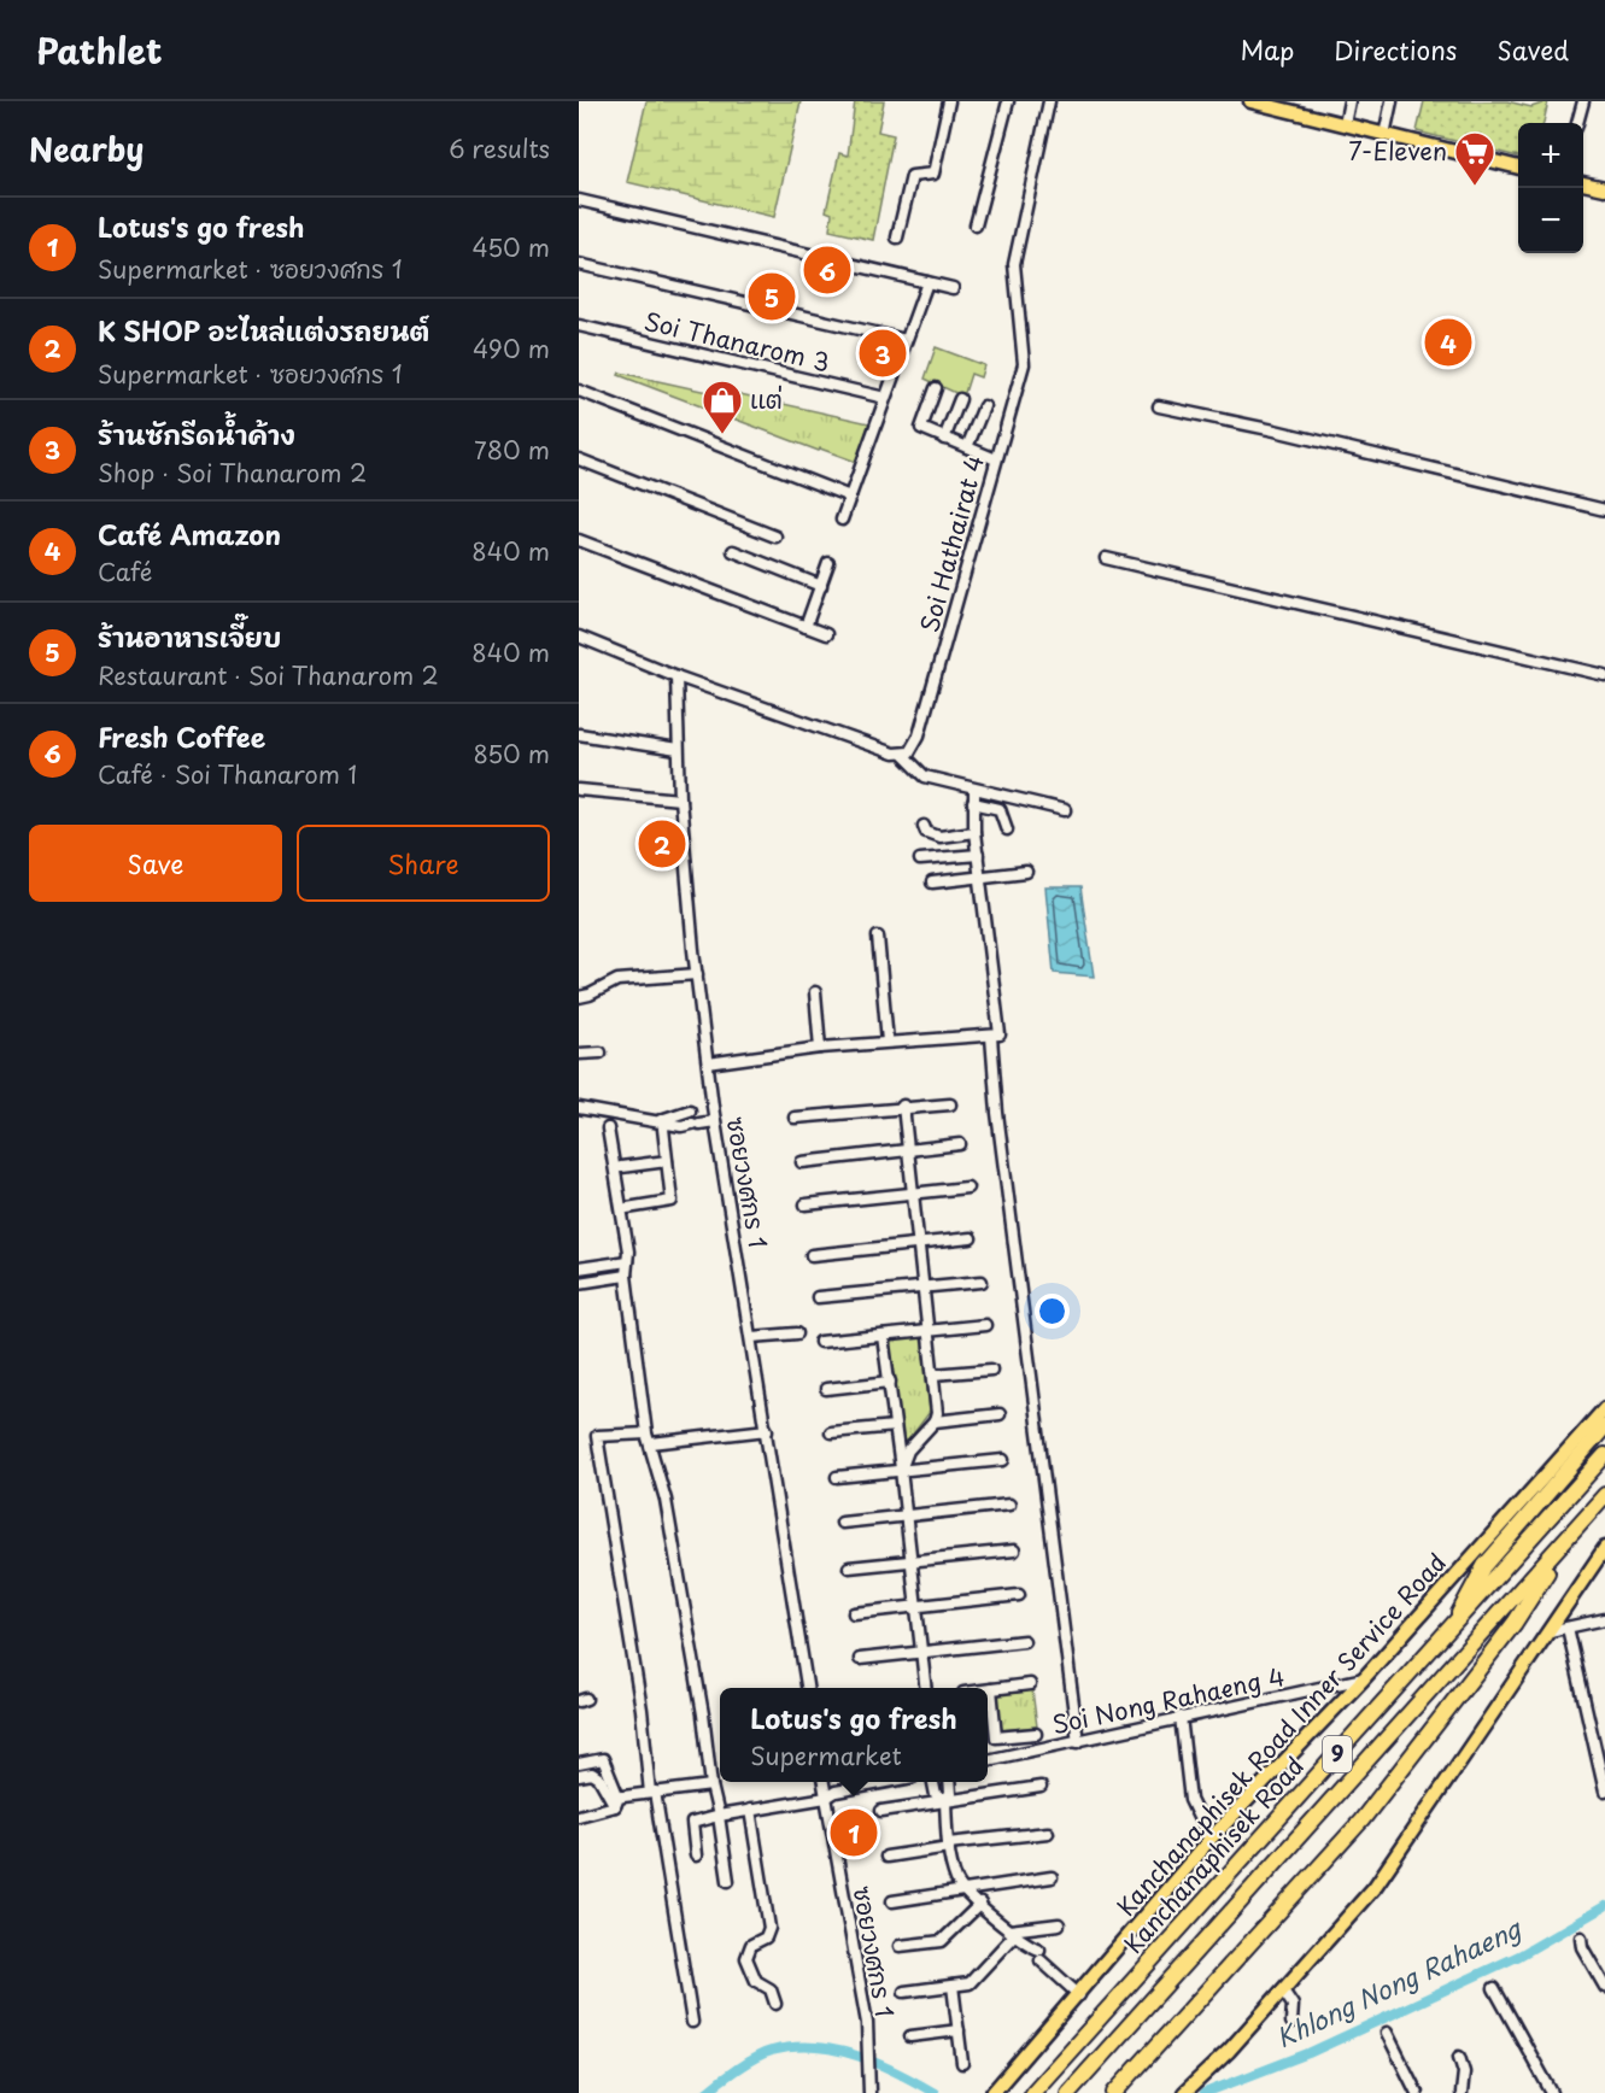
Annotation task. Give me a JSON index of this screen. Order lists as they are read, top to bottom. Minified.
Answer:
{"streets":{"highway":["9","Kanchanaphisek Road"],"main road":["Kanchanaphisek Road Inner Service Road"],"street":["Soi Thanarom 3","Soi Hathairat 4","ซอยวงศกร 1","Soi Nong Rahaeng 4"]},"crossings":[["Soi Nong Rahaeng 4","Kanchanaphisek Road Inner Service Road"]],"water":["Khlong Nong Rahaeng"],"places":{"supermarket":["7-Eleven"],"shop":["แต่"]},"page":{"header":"Pathlet","nav":["Map","Directions","Saved"],"heading":["Nearby","6 results"],"map_buttons":["+","−"],"list":[{"mark":"1","name":"Lotus's go fresh","note":"Supermarket · ซอยวงศกร 1","value":"450 m"},{"mark":"2","name":"K SHOP อะไหล่แต่งรถยนต์","note":"Supermarket · ซอยวงศกร 1","value":"490 m"},{"mark":"3","name":"ร้านซักรีดน้ำค้าง","note":"Shop · Soi Thanarom 2","value":"780 m"},{"mark":"4","name":"Café Amazon","note":"Café","value":"840 m"},{"mark":"5","name":"ร้านอาหารเจี๊ยบ","note":"Restaurant · Soi Thanarom 2","value":"840 m"},{"mark":"6","name":"Fresh Coffee","note":"Café · Soi Thanarom 1","value":"850 m"}],"pins":["6","5","4","3","2","1"],"buttons":["Save","Share"],"popup":["Lotus's go fresh","Supermarket"]}}
